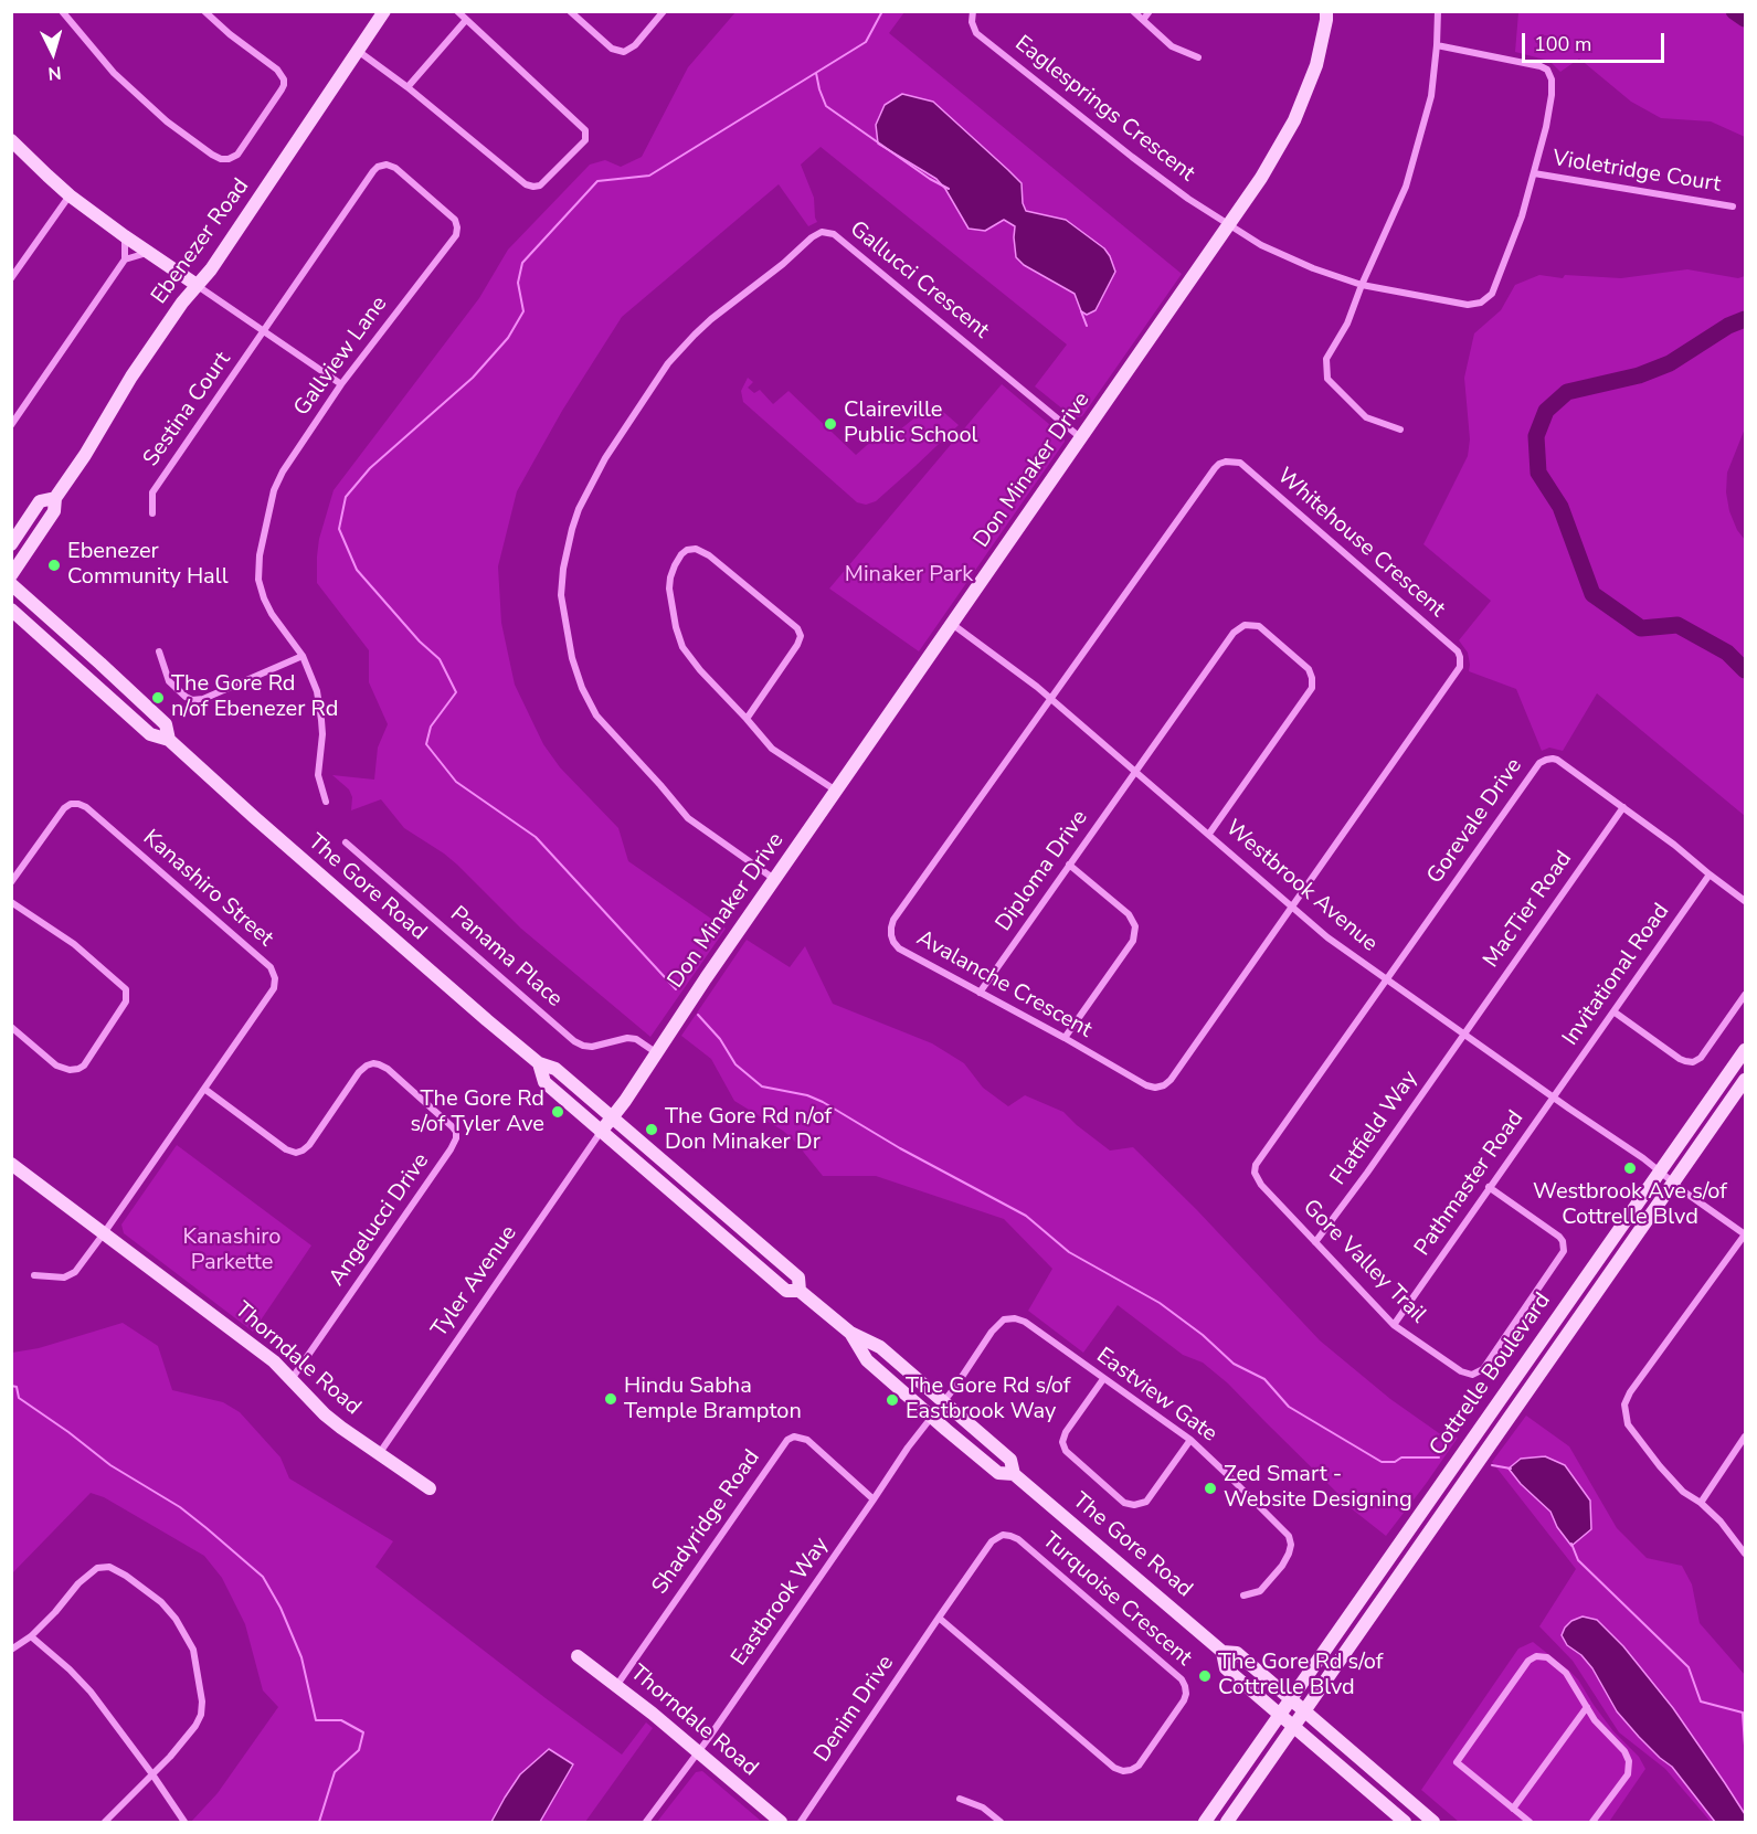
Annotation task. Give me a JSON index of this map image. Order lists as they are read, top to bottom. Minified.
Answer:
{"streets":{"main road":["Ebenezer Road","Don Minaker Drive","The Gore Road","Thorndale Road","Cottrelle Boulevard"],"street":["Eaglesprings Crescent","Violetridge Court","Gallucci Crescent","Gallview Lane","Sestina Court","Whitehouse Crescent","Gorevale Drive","Diploma Drive","Westbrook Avenue","Kanashiro Street","MacTier Road","Panama Place","Invitational Road","Avalanche Crescent","Flatfield Way","Pathmaster Road","Angelucci Drive","Gore Valley Trail","Tyler Avenue","Eastview Gate","Shadyridge Road","Turquoise Crescent","Eastbrook Way","Denim Drive"]},"crossings":[["Eaglesprings Crescent","Violetridge Court"],["Eaglesprings Crescent","Don Minaker Drive"],["Gallucci Crescent","Don Minaker Drive"],["Gallview Lane","Sestina Court"],["Don Minaker Drive","Westbrook Avenue"],["Don Minaker Drive","The Gore Road"],["Don Minaker Drive","Panama Place"],["Don Minaker Drive","Tyler Avenue"],["Whitehouse Crescent","Westbrook Avenue"],["Whitehouse Crescent","Avalanche Crescent"],["Gorevale Drive","Westbrook Avenue"],["Gorevale Drive","MacTier Road"],["Gorevale Drive","Invitational Road"],["Gorevale Drive","Gore Valley Trail"],["Diploma Drive","Westbrook Avenue"],["Diploma Drive","Avalanche Crescent"],["Westbrook Avenue","MacTier Road"],["Westbrook Avenue","Invitational Road"],["Westbrook Avenue","Avalanche Crescent"],["Westbrook Avenue","Flatfield Way"],["Westbrook Avenue","Pathmaster Road"],["Westbrook Avenue","Gore Valley Trail"],["Westbrook Avenue","Cottrelle Boulevard"],["The Gore Road","Tyler Avenue"],["The Gore Road","Cottrelle Boulevard"],["The Gore Road","Eastview Gate"],["The Gore Road","Eastbrook Way"],["Kanashiro Street","Angelucci Drive"],["Kanashiro Street","Thorndale Road"],["MacTier Road","Flatfield Way"],["Invitational Road","Pathmaster Road"],["Flatfield Way","Gore Valley Trail"],["Pathmaster Road","Gore Valley Trail"],["Angelucci Drive","Thorndale Road"],["Tyler Avenue","Thorndale Road"],["Thorndale Road","Shadyridge Road"],["Thorndale Road","Eastbrook Way"],["Eastview Gate","Eastbrook Way"],["Shadyridge Road","Eastbrook Way"],["Turquoise Crescent","Denim Drive"]],"parks":["Minaker Park","Kanashiro Parkette"],"places":["Claireville Public School","Ebenezer Community Hall","The Gore Rd n/of Ebenezer Rd","The Gore Rd s/of Tyler Ave","The Gore Rd n/of Don Minaker Dr","Westbrook Ave s/of Cottrelle Blvd","Hindu Sabha Temple Brampton","The Gore Rd s/of Eastbrook Way","Zed Smart - Website Designing","The Gore Rd s/of Cottrelle Blvd"],"scale_bar":"100 m","north":"bottom"}
